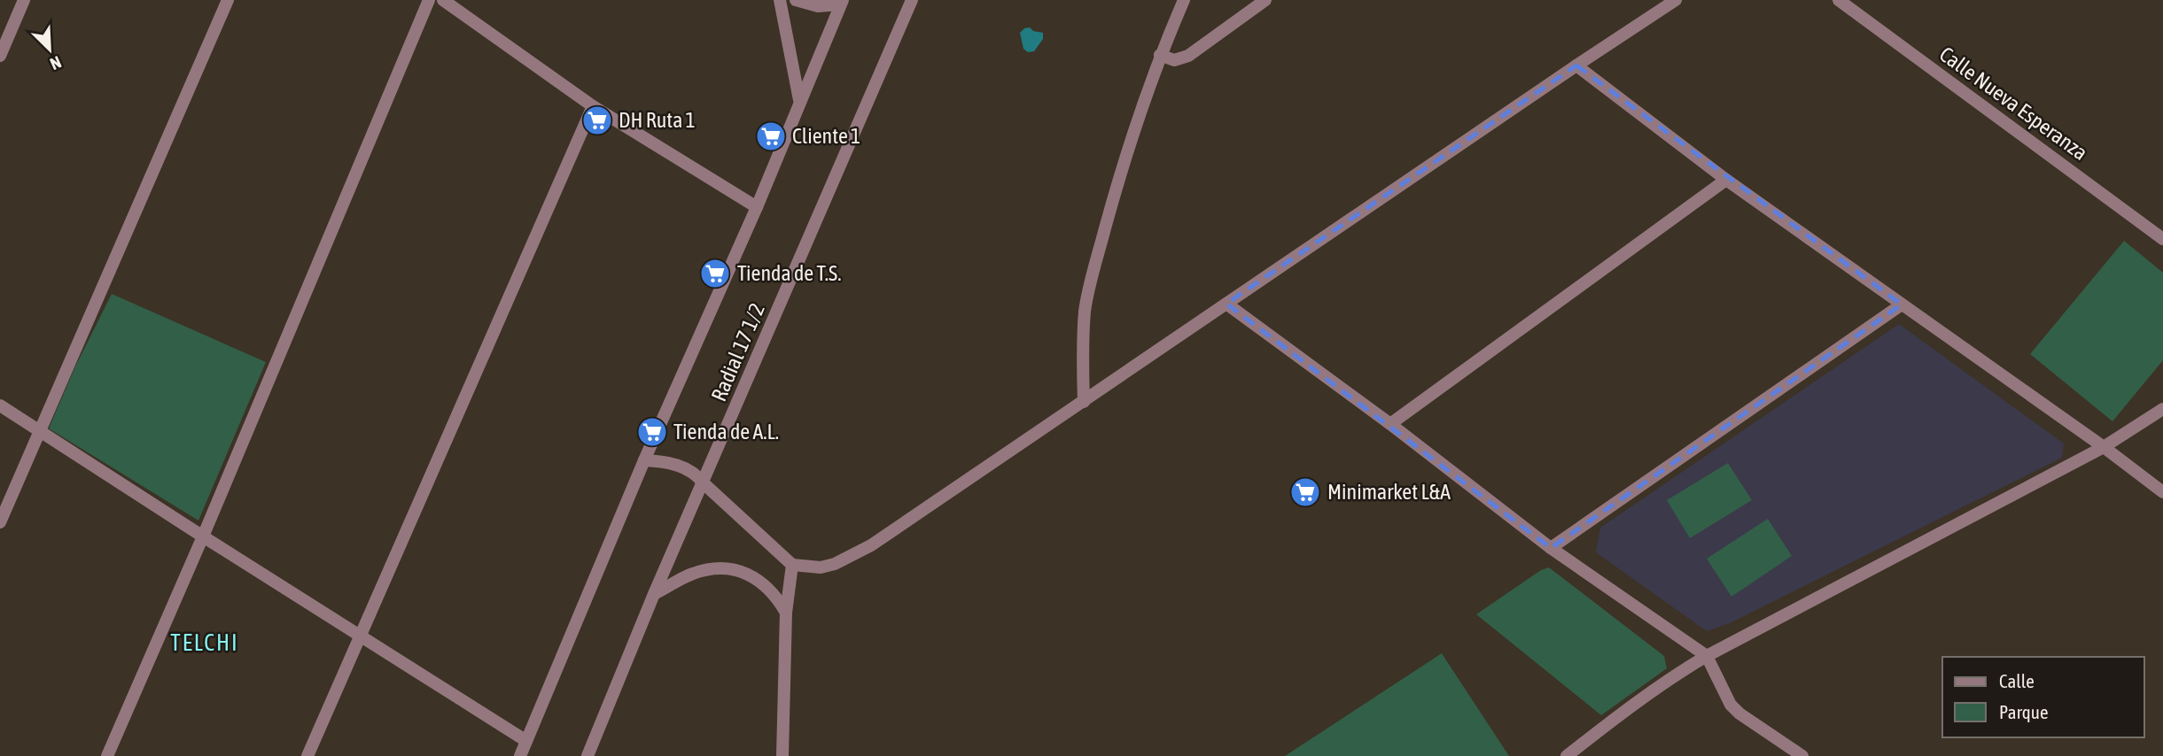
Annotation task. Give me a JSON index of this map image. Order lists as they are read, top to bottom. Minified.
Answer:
{"streets":{"street":["Calle Nueva Esperanza","Radial 17 1/2"]},"districts":["TELCHI"],"places":{"supermarket":["DH Ruta 1","Cliente 1","Tienda de T.S.","Tienda de A.L.","Minimarket L&A"]},"legend":["Calle","Parque"],"north":"bottom right"}
